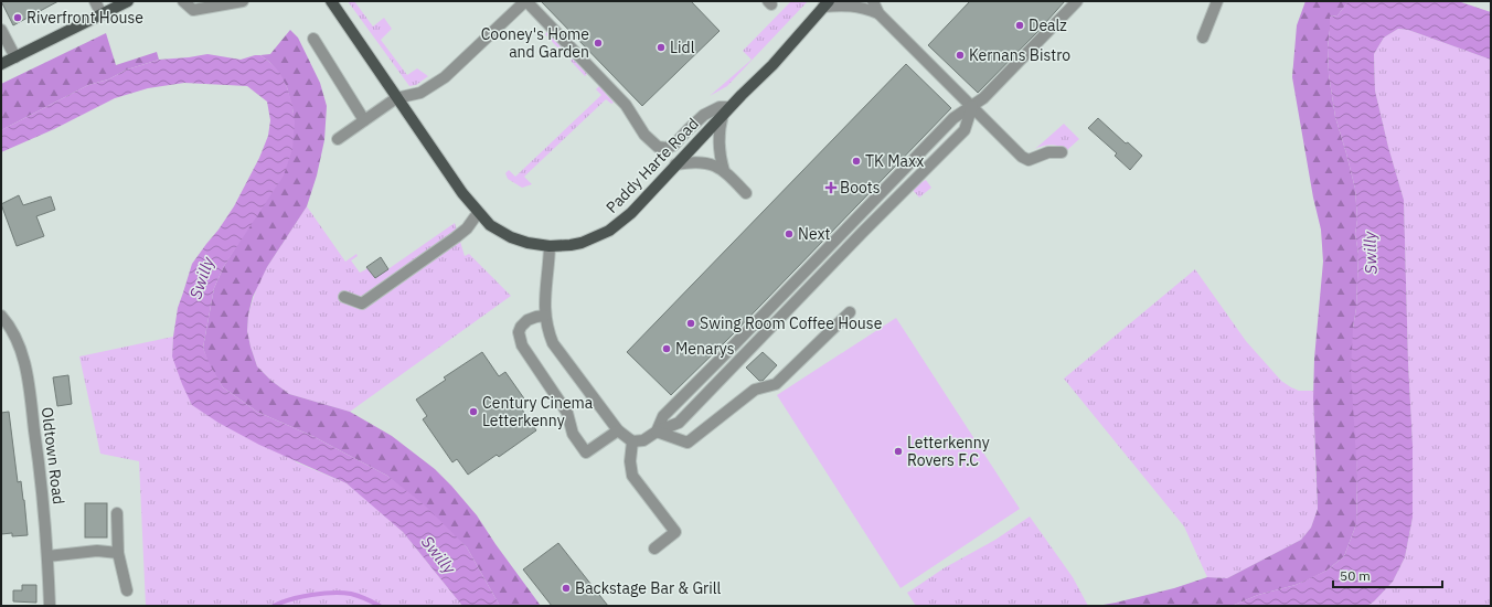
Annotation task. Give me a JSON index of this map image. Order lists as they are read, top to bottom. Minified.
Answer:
{"streets":{"main road":["Paddy Harte Road"],"street":["Oldtown Road"]},"water":["Swilly"],"places":{"other":["Riverfront House","Dealz","Cooney's Home and Garden","Lidl","Kernans Bistro","TK Maxx","Next","Swing Room Coffee House","Menarys","Century Cinema Letterkenny","Letterkenny Rovers F.C","Backstage Bar & Grill"],"health":["Boots"]},"scale_bar":"50 m"}
